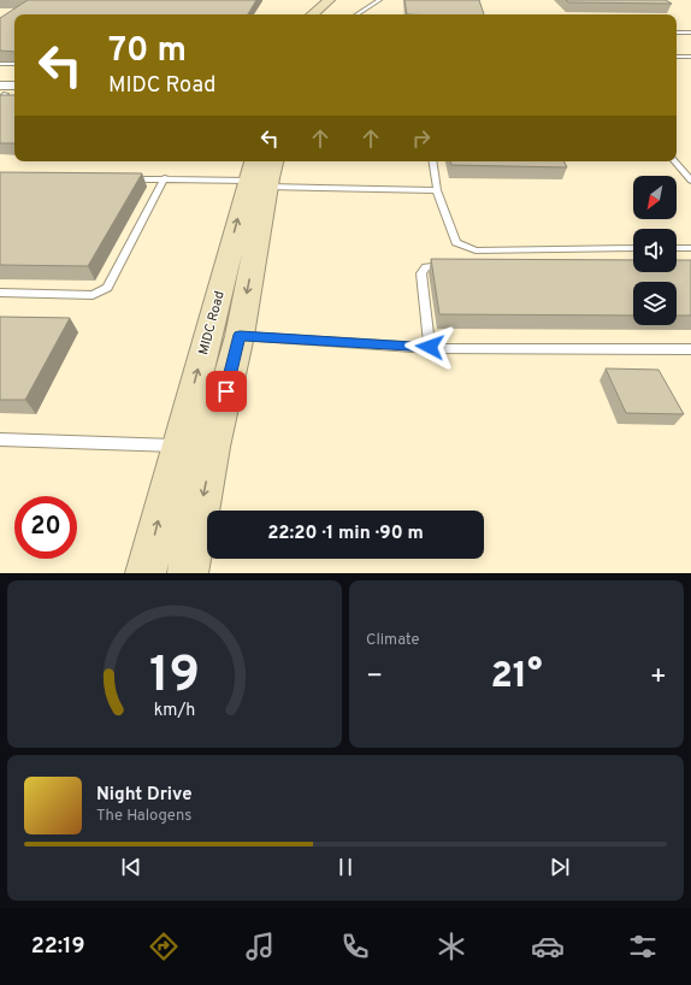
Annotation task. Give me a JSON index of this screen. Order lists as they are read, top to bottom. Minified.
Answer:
{"streets":{"main road":["MIDC Road"]},"north":"bottom left","page":{"turn":["70 m","MIDC Road"],"limit":"20","trip":"22:20 · 1 min · 90 m","tile":"Climate","heat":["−","21°","+"],"song":["Night Drive","The Halogens"],"tabs":"22:19","gauge":["19","km/h"]}}
